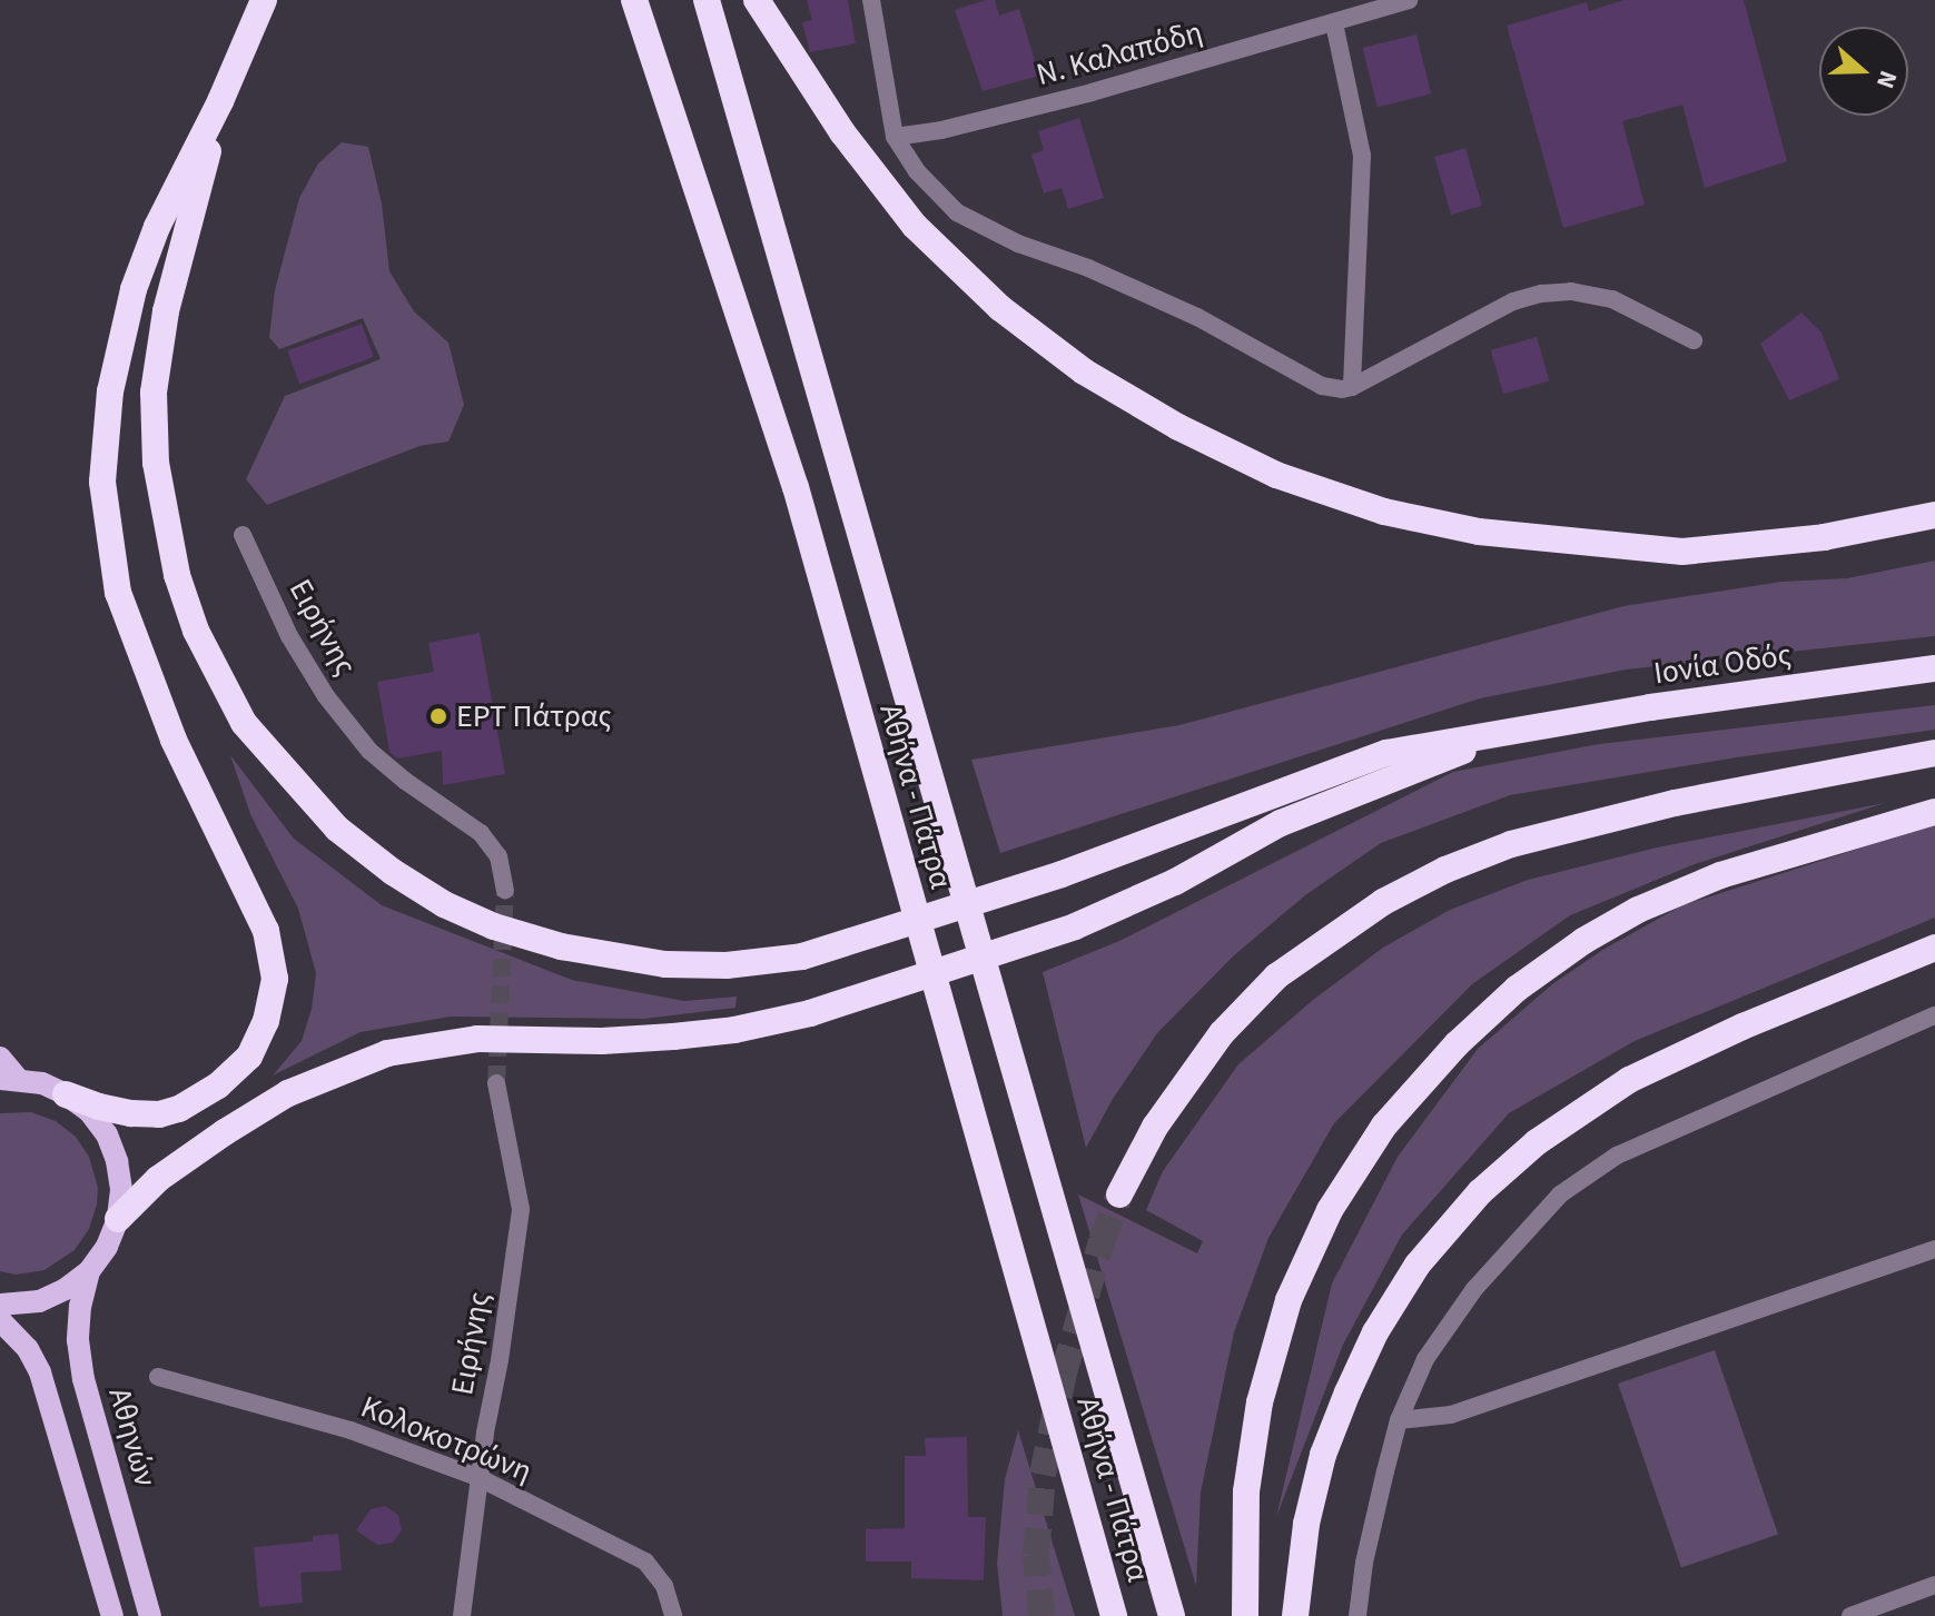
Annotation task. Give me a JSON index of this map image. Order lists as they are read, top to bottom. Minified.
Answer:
{"streets":{"highway":["Ιονία Οδός","Αθήνα - Πάτρα"],"main road":["Αθηνών"],"street":["Ν. Καλαπόδη","Ειρήνης","Κολοκοτρώνη"]},"crossings":[["Ειρήνης","Κολοκοτρώνη"]],"places":["ΕΡΤ Πάτρας"],"north":"right"}
